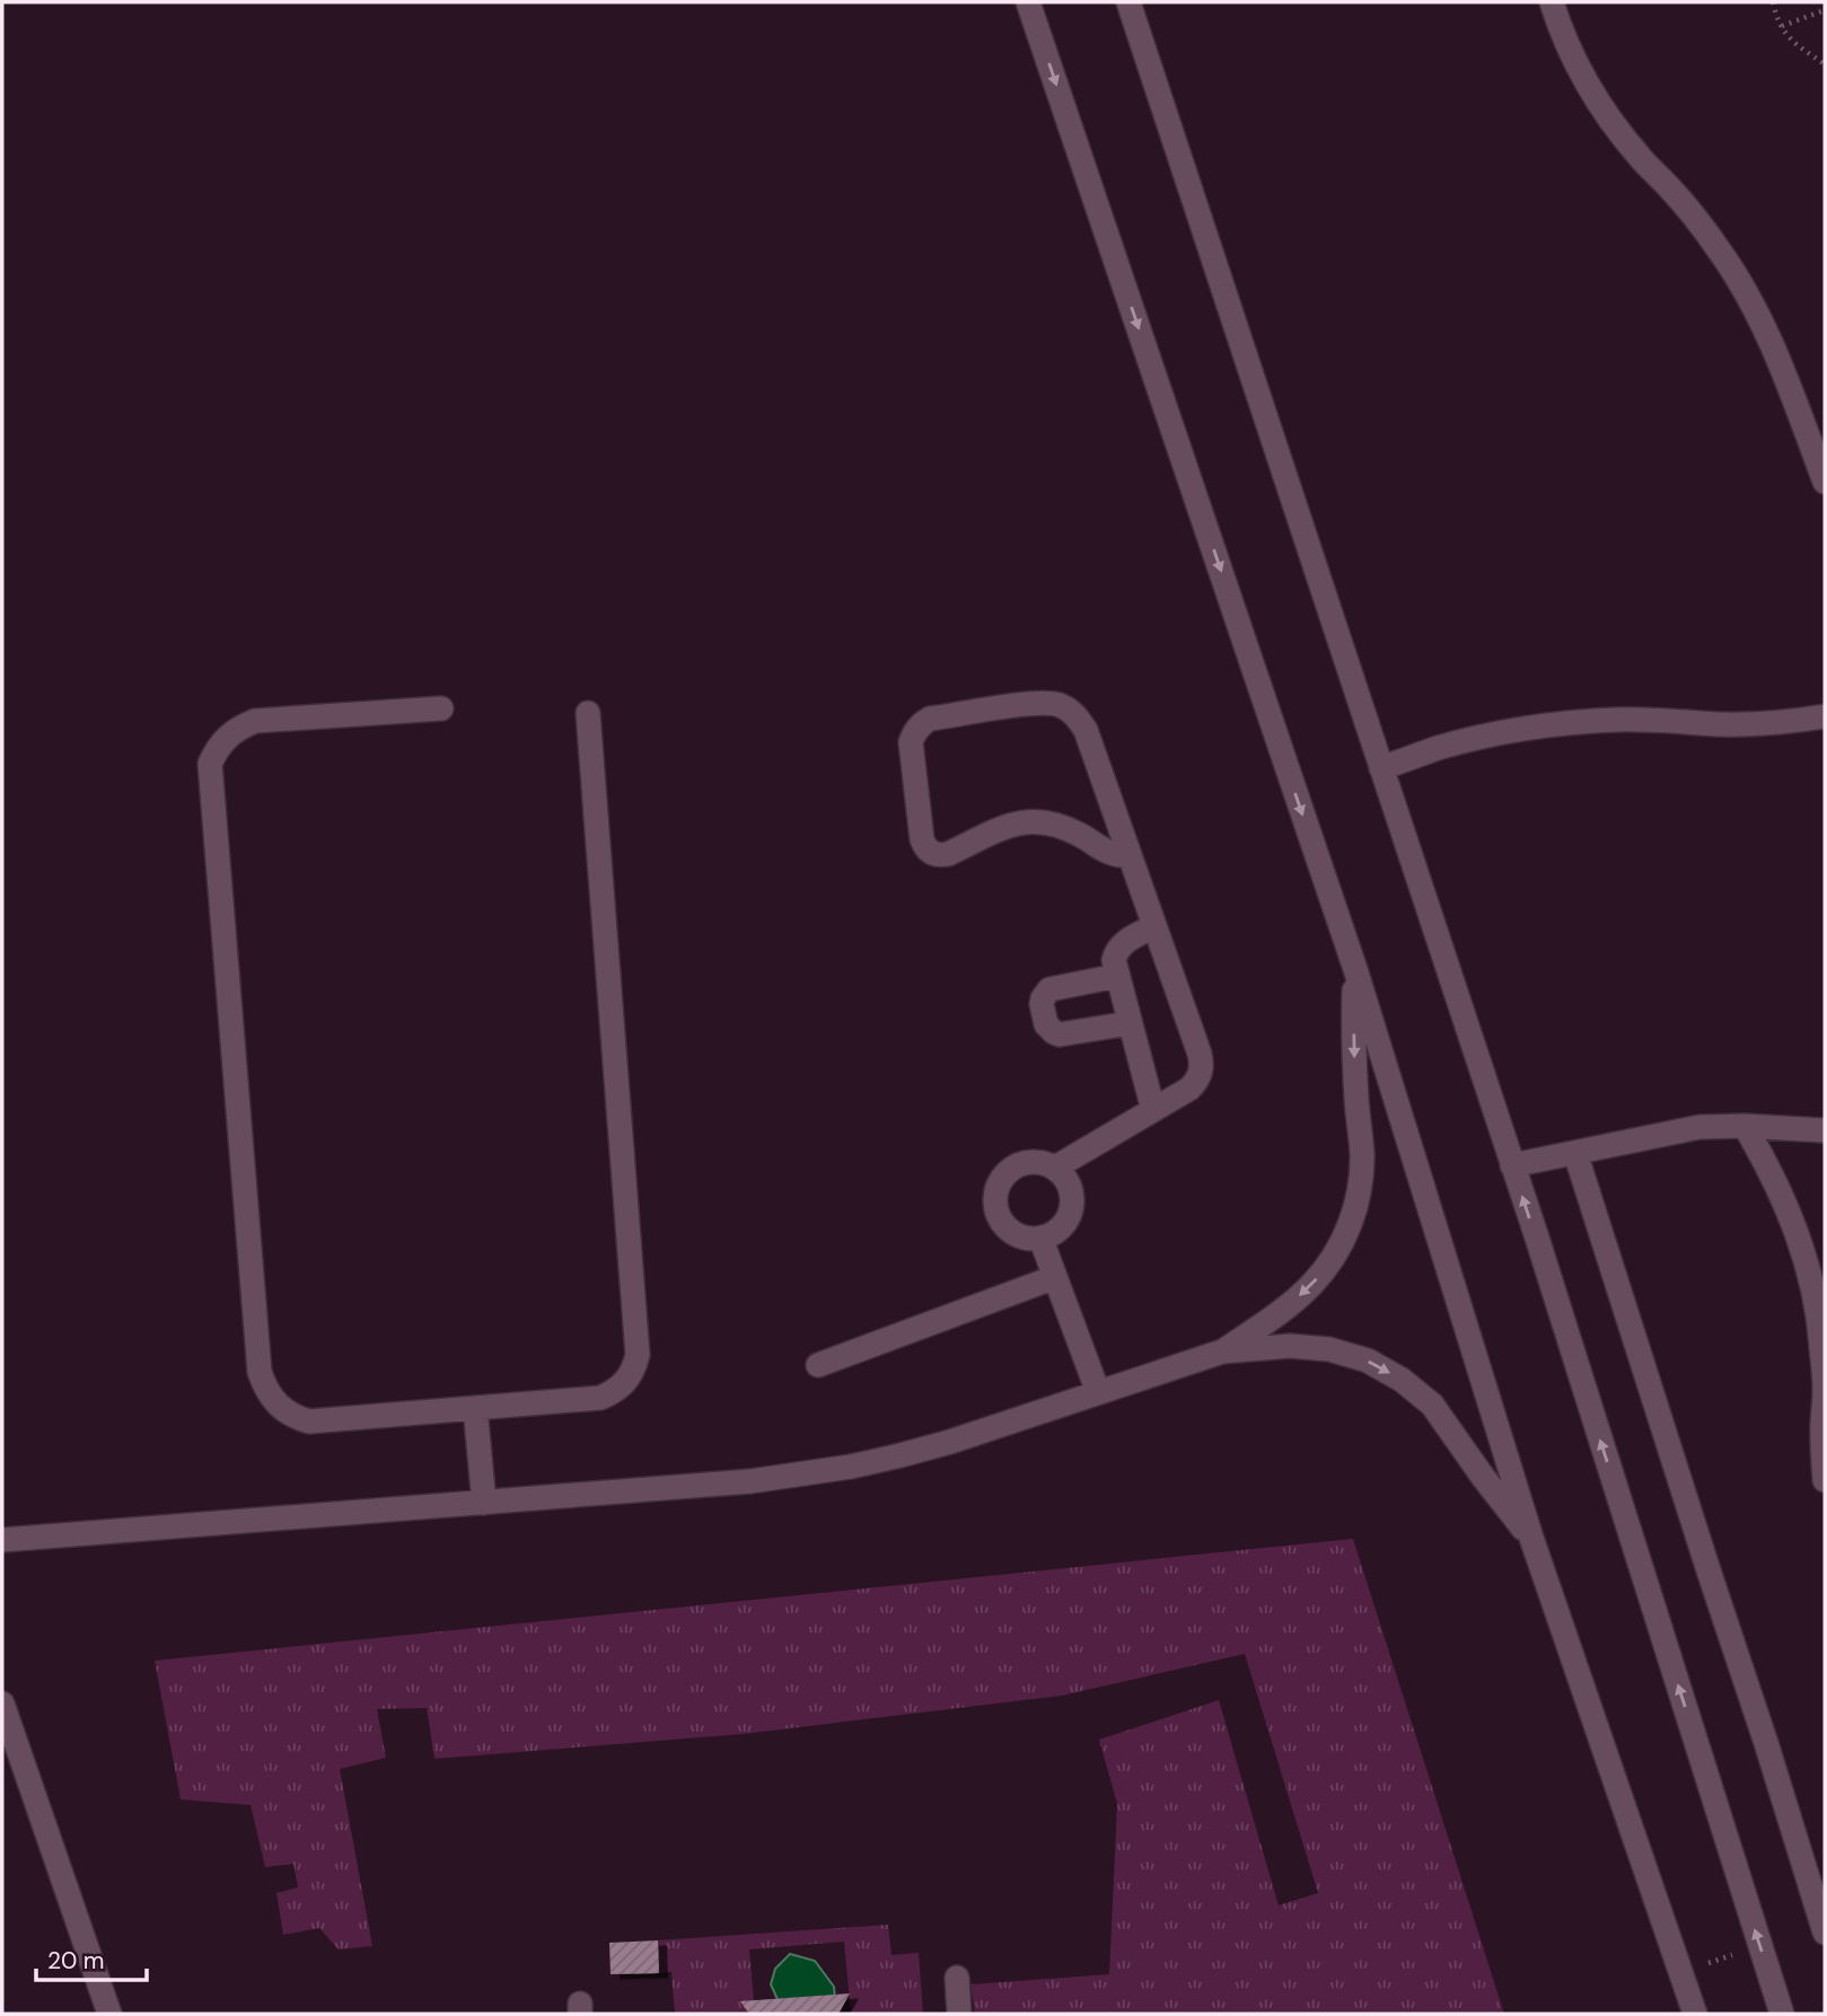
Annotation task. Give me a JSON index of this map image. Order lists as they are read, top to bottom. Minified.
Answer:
{"scale_bar":"20 m"}
